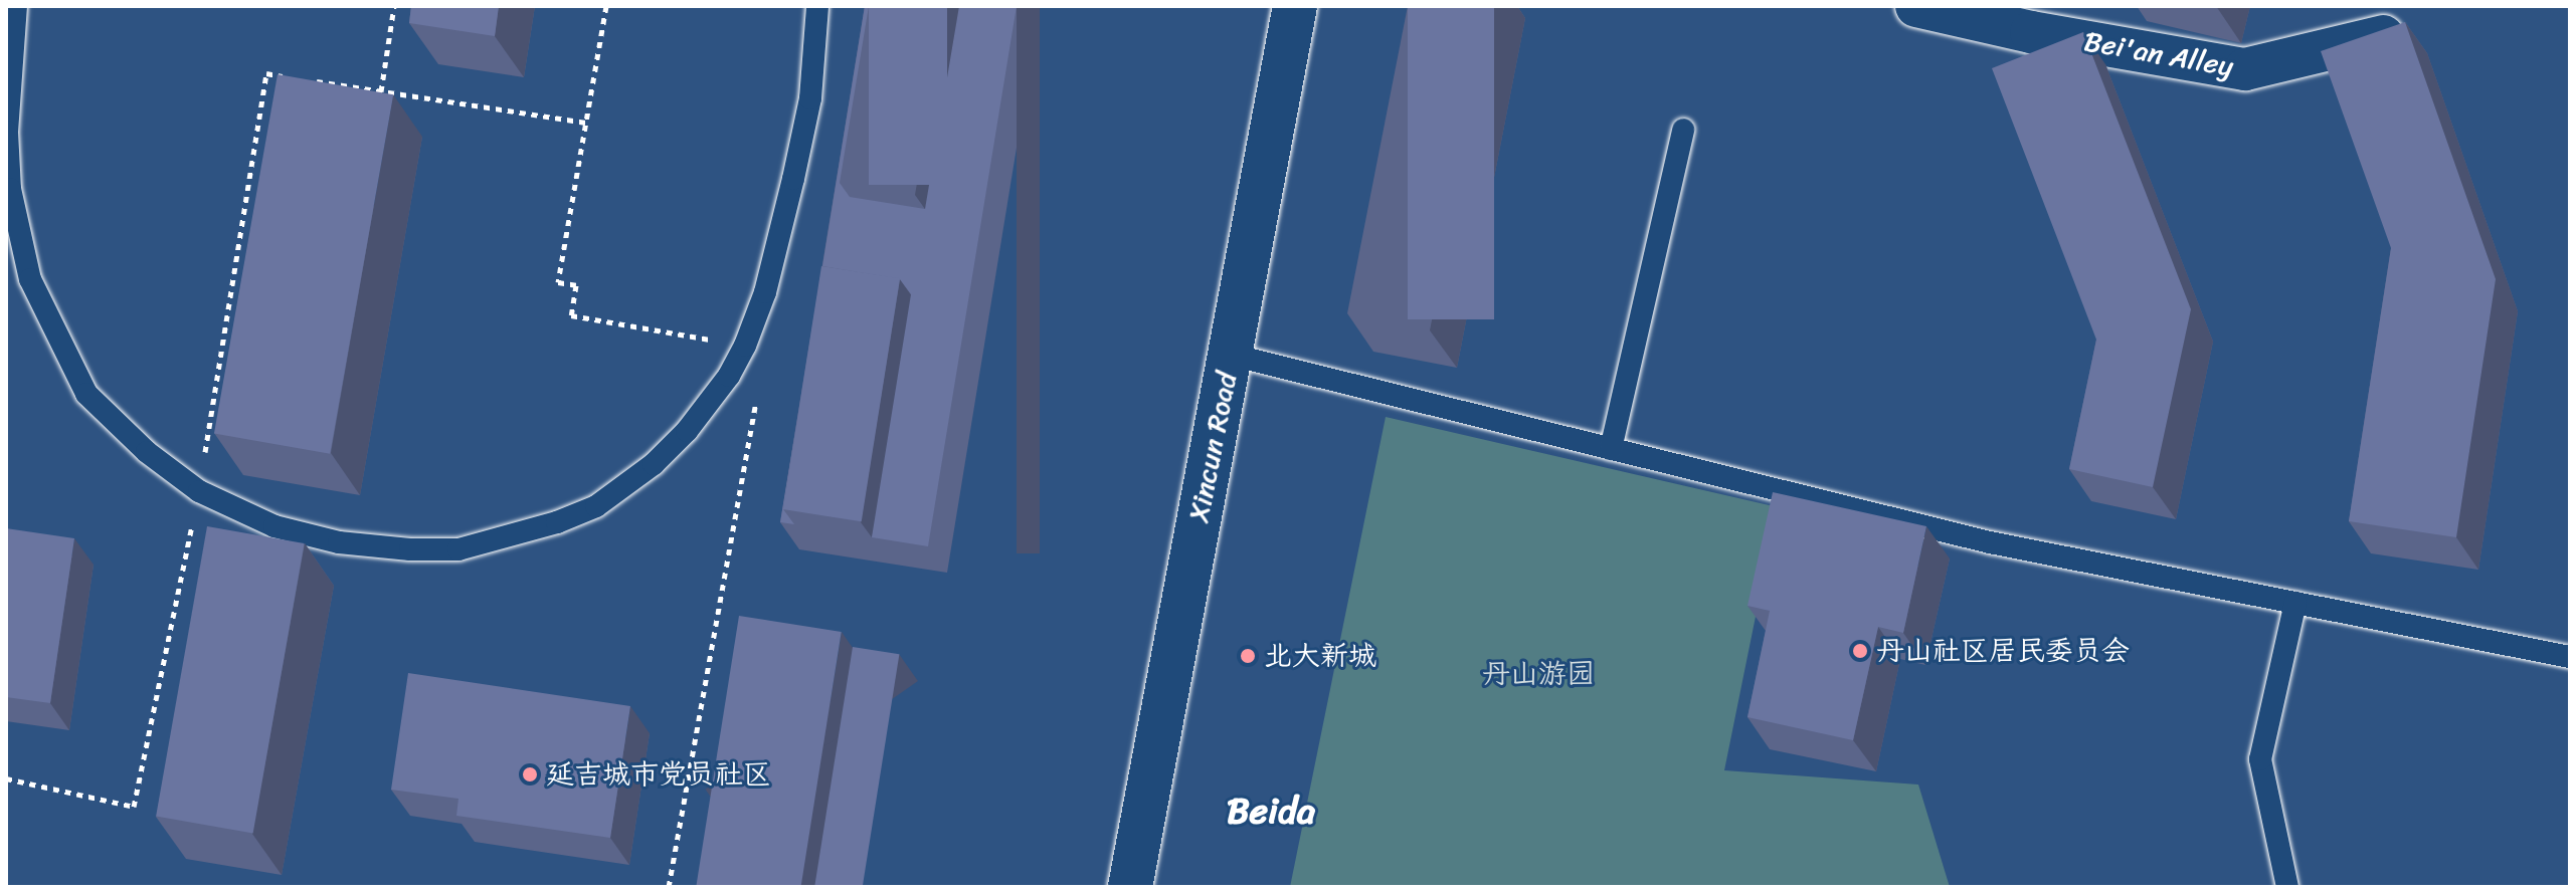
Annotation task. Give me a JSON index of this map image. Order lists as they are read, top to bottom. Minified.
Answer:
{"streets":{"street":["Bei'an Alley","Xincun Road"]},"districts":["Beida"],"parks":["丹山游园"],"places":["丹山社区居民委员会","北大新城","延吉城市党员社区"]}
